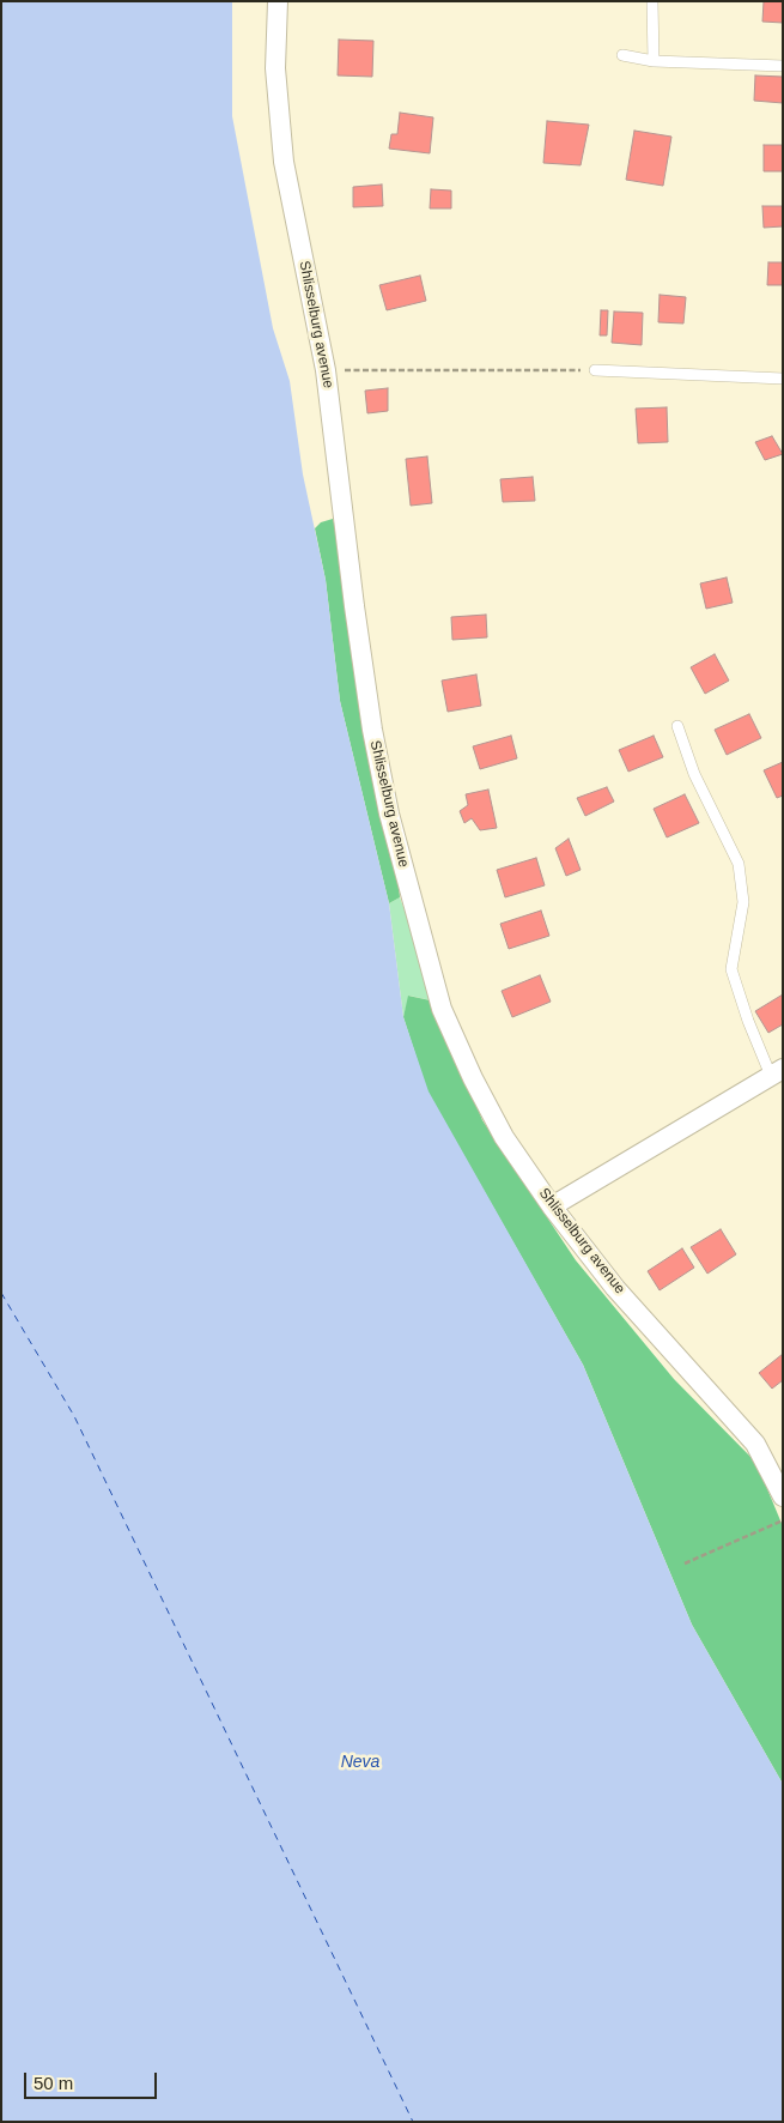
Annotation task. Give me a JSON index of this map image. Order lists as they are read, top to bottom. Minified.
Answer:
{"streets":{"street":["Shlisselburg avenue"]},"water":["Neva"],"scale_bar":"50 m"}
